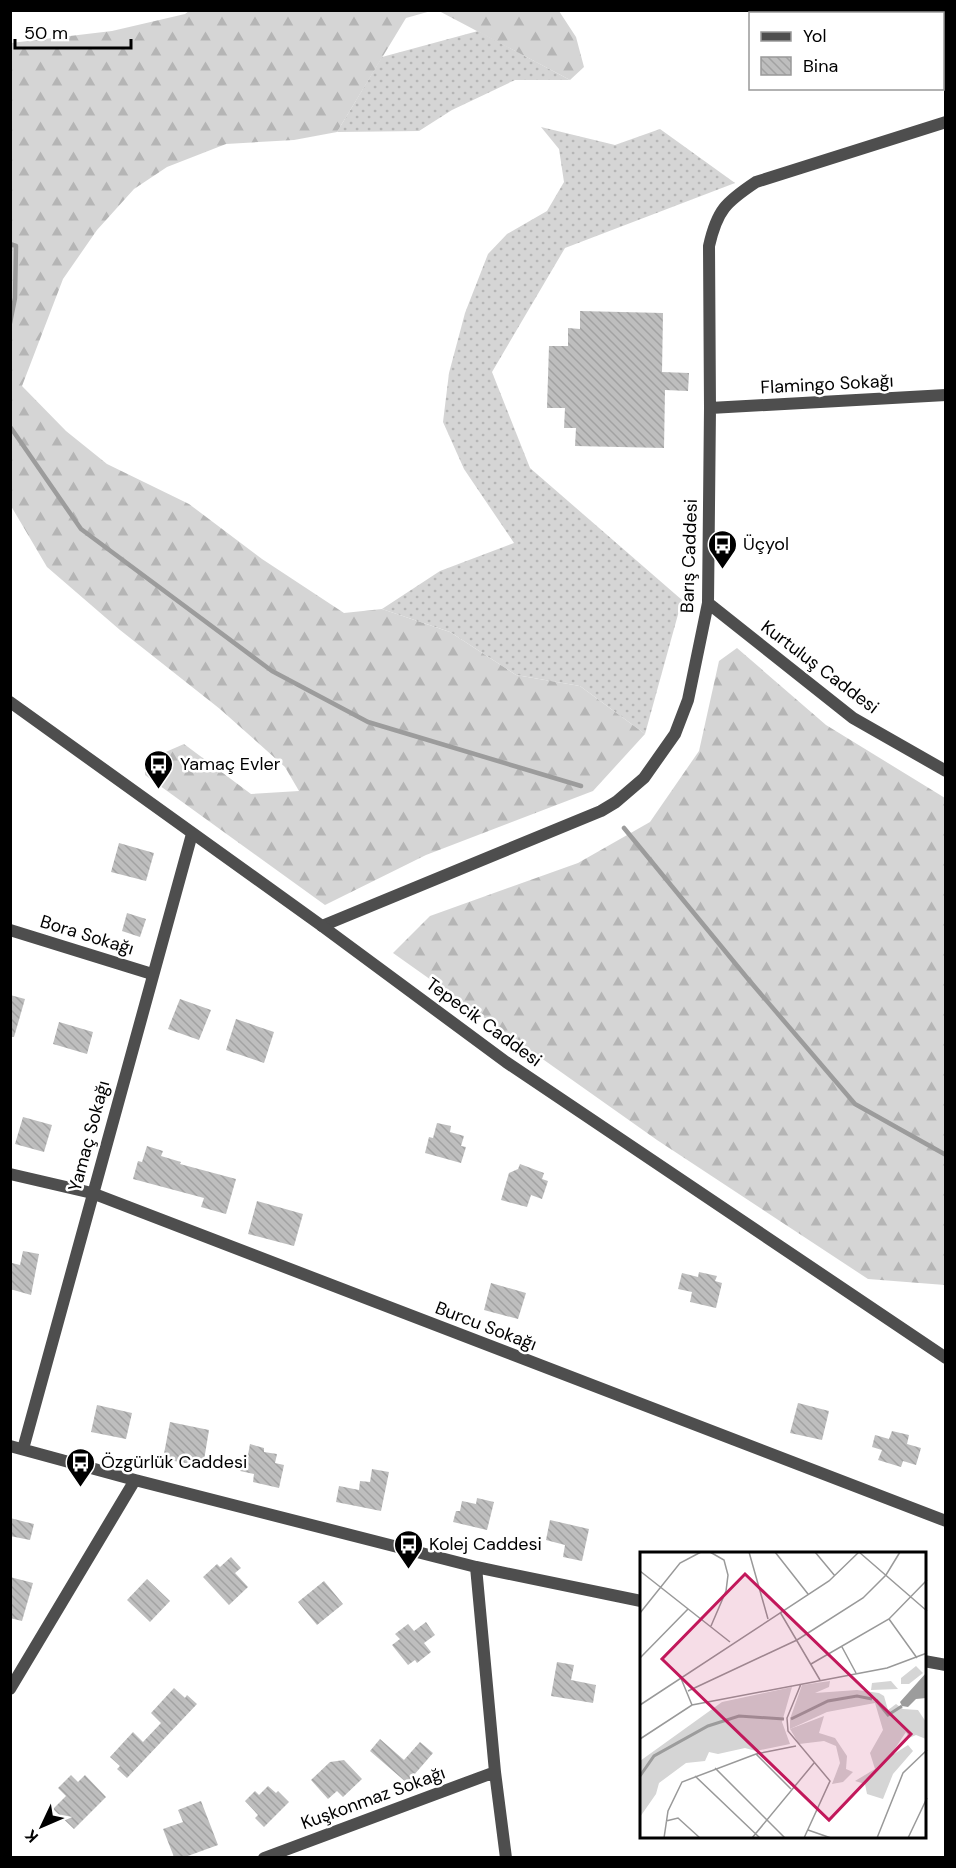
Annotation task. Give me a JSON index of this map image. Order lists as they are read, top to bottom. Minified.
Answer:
{"streets":{"street":["Flamingo Sokağı","Barış Caddesi","Kurtuluş Caddesi","Bora Sokağı","Tepecik Caddesi","Yamaç Sokağı","Burcu Sokağı","Kuşkonmaz Sokağı"]},"crossings":[["Flamingo Sokağı","Barış Caddesi"],["Barış Caddesi","Kurtuluş Caddesi"],["Barış Caddesi","Tepecik Caddesi"],["Bora Sokağı","Yamaç Sokağı"],["Tepecik Caddesi","Yamaç Sokağı"],["Yamaç Sokağı","Burcu Sokağı"]],"places":{"bus stop":["Üçyol","Yamaç Evler","Özgürlük Caddesi","Kolej Caddesi"]},"legend":["Yol","Bina"],"scale_bar":"50 m","north":"bottom left"}
